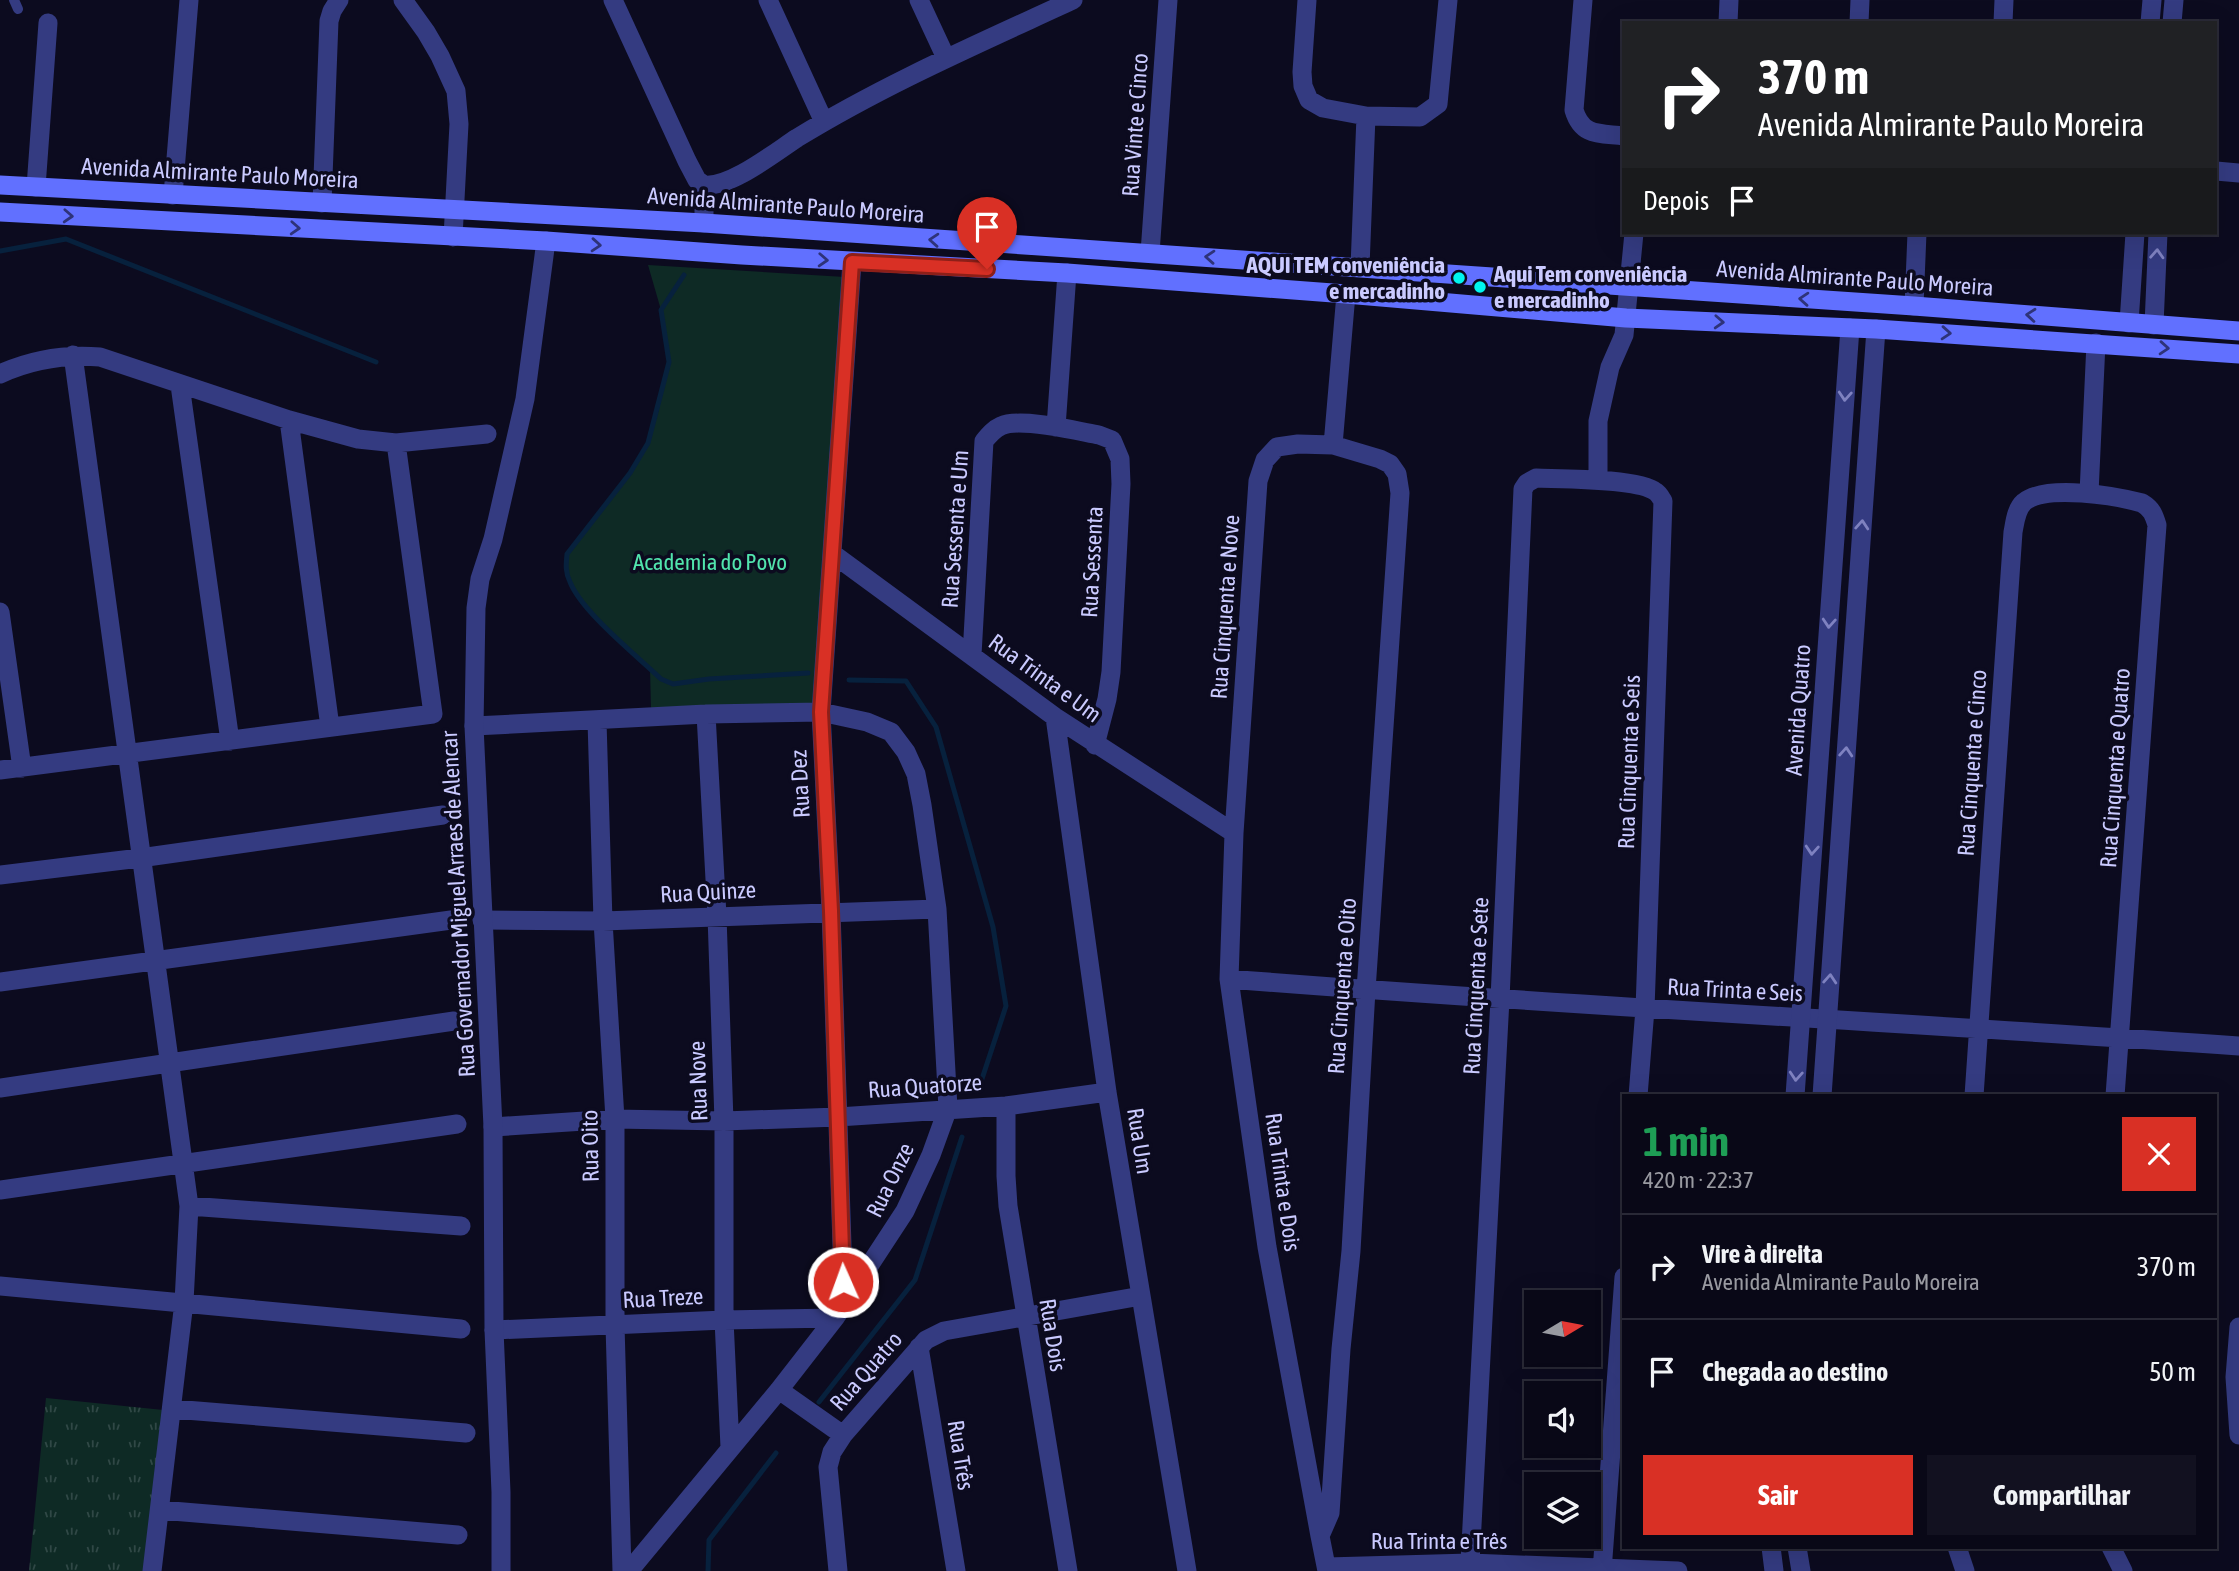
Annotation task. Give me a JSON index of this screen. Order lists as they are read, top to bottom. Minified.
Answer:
{"streets":{"main road":["Avenida Almirante Paulo Moreira"],"street":["Rua Vinte e Cinco","Rua Sessenta e Um","Rua Sessenta","Rua Cinquenta e Nove","Rua Trinta e Um","Avenida Quatro","Rua Cinquenta e Seis","Rua Cinquenta e Cinco","Rua Cinquenta e Quatro","Rua Dez","Rua Quinze","Rua Governador Miguel Arraes de Alencar","Rua Cinquenta e Oito","Rua Cinquenta e Sete","Rua Trinta e Seis","Rua Nove","Rua Quatorze","Rua Um","Rua Oito","Rua Onze","Rua Trinta e Dois","Rua Treze","Rua Dois","Rua Quatro","Rua Três","Rua Trinta e Três"]},"crossings":[["Rua Vinte e Cinco","Avenida Almirante Paulo Moreira"],["Rua Sessenta e Um","Rua Sessenta"],["Rua Sessenta e Um","Rua Trinta e Um"],["Rua Sessenta","Rua Trinta e Um"],["Rua Cinquenta e Nove","Rua Trinta e Um"],["Rua Cinquenta e Nove","Rua Cinquenta e Oito"],["Rua Cinquenta e Nove","Rua Trinta e Dois"],["Rua Trinta e Um","Rua Dez"],["Rua Trinta e Um","Rua Um"],["Rua Trinta e Um","Rua Trinta e Dois"],["Avenida Quatro","Rua Trinta e Seis"],["Rua Cinquenta e Seis","Rua Cinquenta e Sete"],["Rua Cinquenta e Seis","Rua Trinta e Seis"],["Rua Cinquenta e Cinco","Rua Cinquenta e Quatro"],["Rua Cinquenta e Cinco","Rua Trinta e Seis"],["Rua Cinquenta e Quatro","Rua Trinta e Seis"],["Rua Dez","Rua Quinze"],["Rua Dez","Rua Quatorze"],["Rua Dez","Rua Onze"],["Rua Dez","Rua Treze"],["Rua Quinze","Rua Governador Miguel Arraes de Alencar"],["Rua Quinze","Rua Nove"],["Rua Quinze","Rua Oito"],["Rua Quinze","Rua Onze"],["Rua Governador Miguel Arraes de Alencar","Rua Quatorze"],["Rua Governador Miguel Arraes de Alencar","Rua Treze"],["Rua Cinquenta e Oito","Rua Trinta e Seis"],["Rua Cinquenta e Oito","Rua Trinta e Dois"],["Rua Cinquenta e Sete","Rua Trinta e Seis"],["Rua Cinquenta e Sete","Rua Trinta e Três"],["Rua Trinta e Seis","Rua Trinta e Dois"],["Rua Nove","Rua Quatorze"],["Rua Nove","Rua Onze"],["Rua Nove","Rua Treze"],["Rua Quatorze","Rua Um"],["Rua Quatorze","Rua Oito"],["Rua Quatorze","Rua Onze"],["Rua Quatorze","Rua Dois"],["Rua Oito","Rua Treze"],["Rua Onze","Rua Treze"],["Rua Dois","Rua Quatro"],["Rua Quatro","Rua Três"]],"parks":["Academia do Povo"],"places":["AQUI TEM conveniência e mercadinho","Aqui Tem conveniência e mercadinho"],"north":"right","page":{"turn":["370 m","Avenida Almirante Paulo Moreira"],"then":"Depois","heading":["1 min","420 m · 22:37"],"list":[{"name":"Vire à direita","note":"Avenida Almirante Paulo Moreira","value":"370 m"},{"name":"Chegada ao destino","value":"50 m"}],"buttons":["Sair","Compartilhar"]}}
